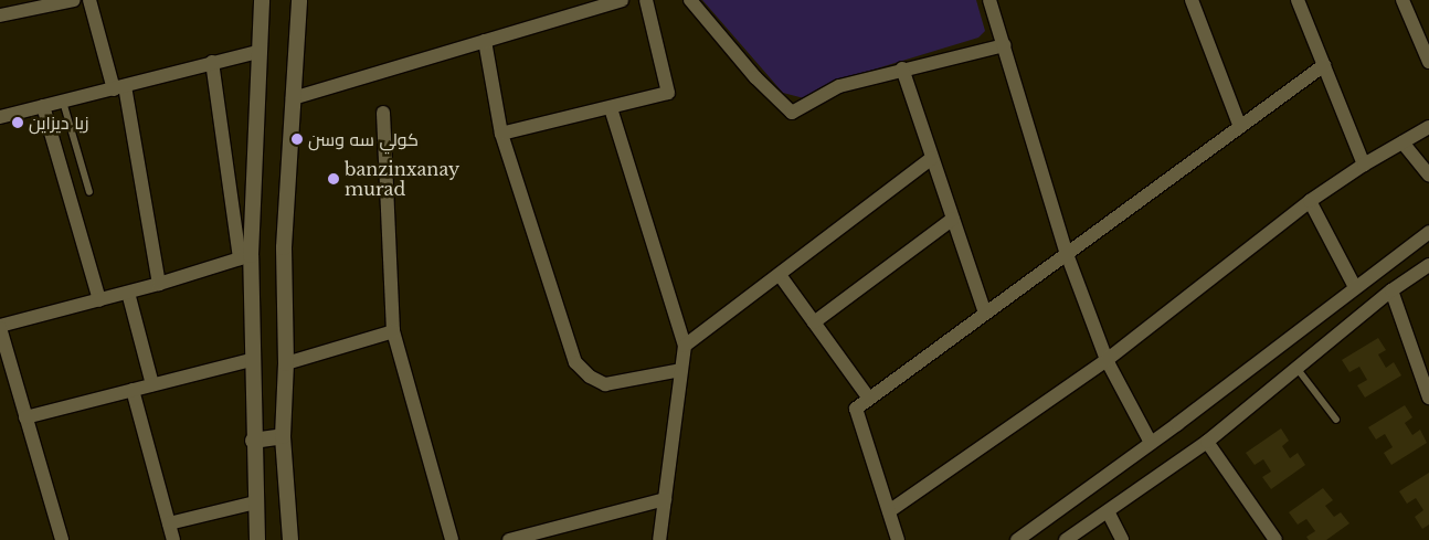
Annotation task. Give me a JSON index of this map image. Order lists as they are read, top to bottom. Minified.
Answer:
{"places":["زیا دیزاین","كولي سه وسن","banzinxanay murad"]}
